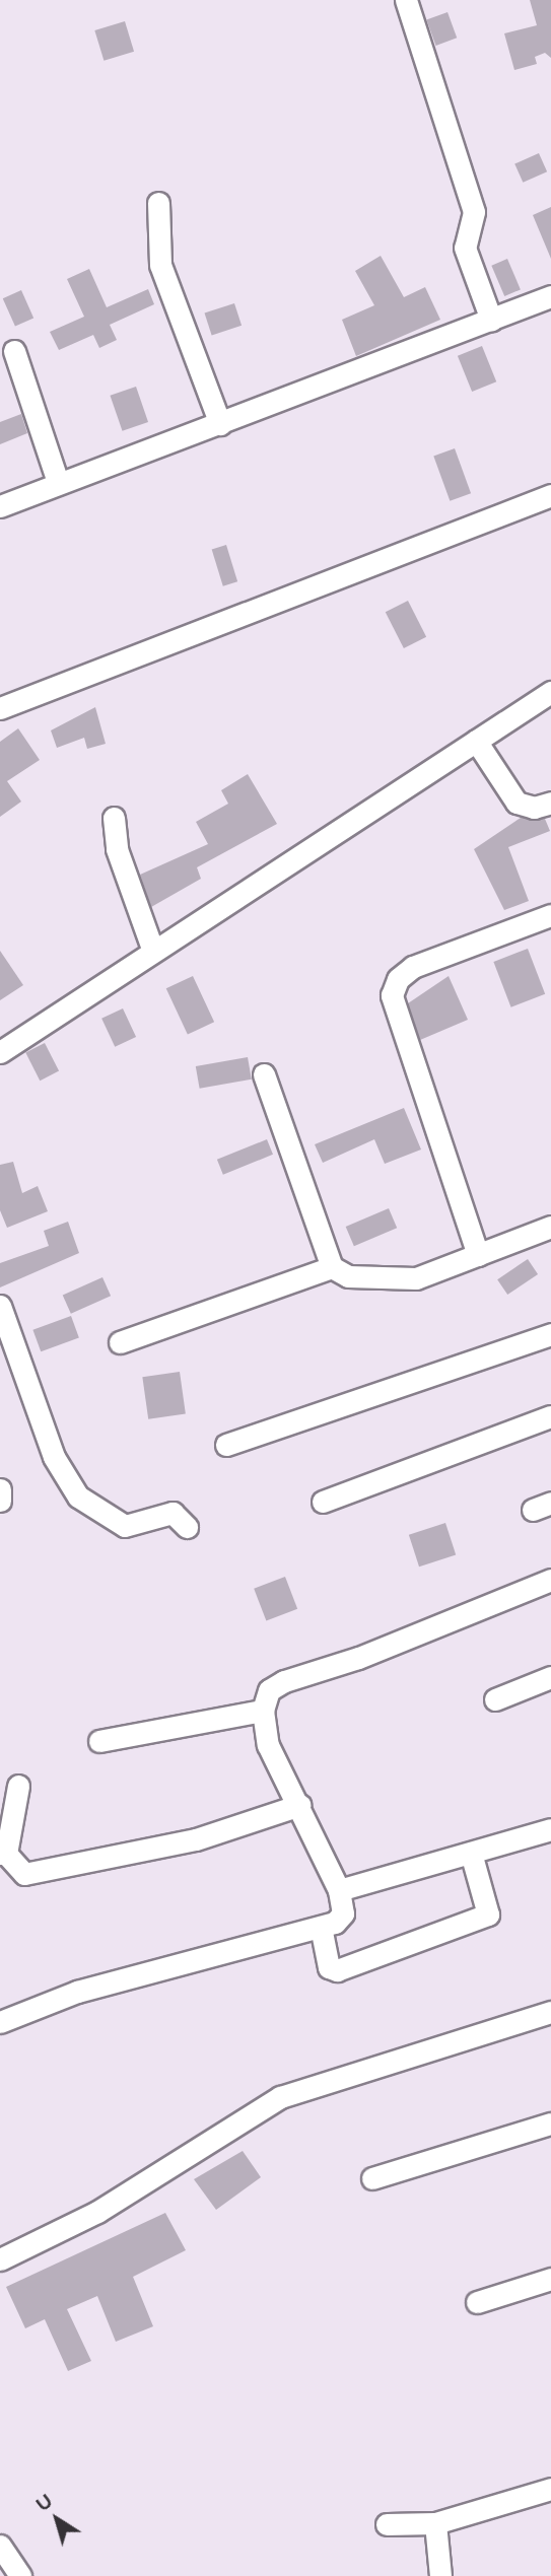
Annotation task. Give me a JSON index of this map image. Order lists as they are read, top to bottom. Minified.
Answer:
{"north":"top left"}
